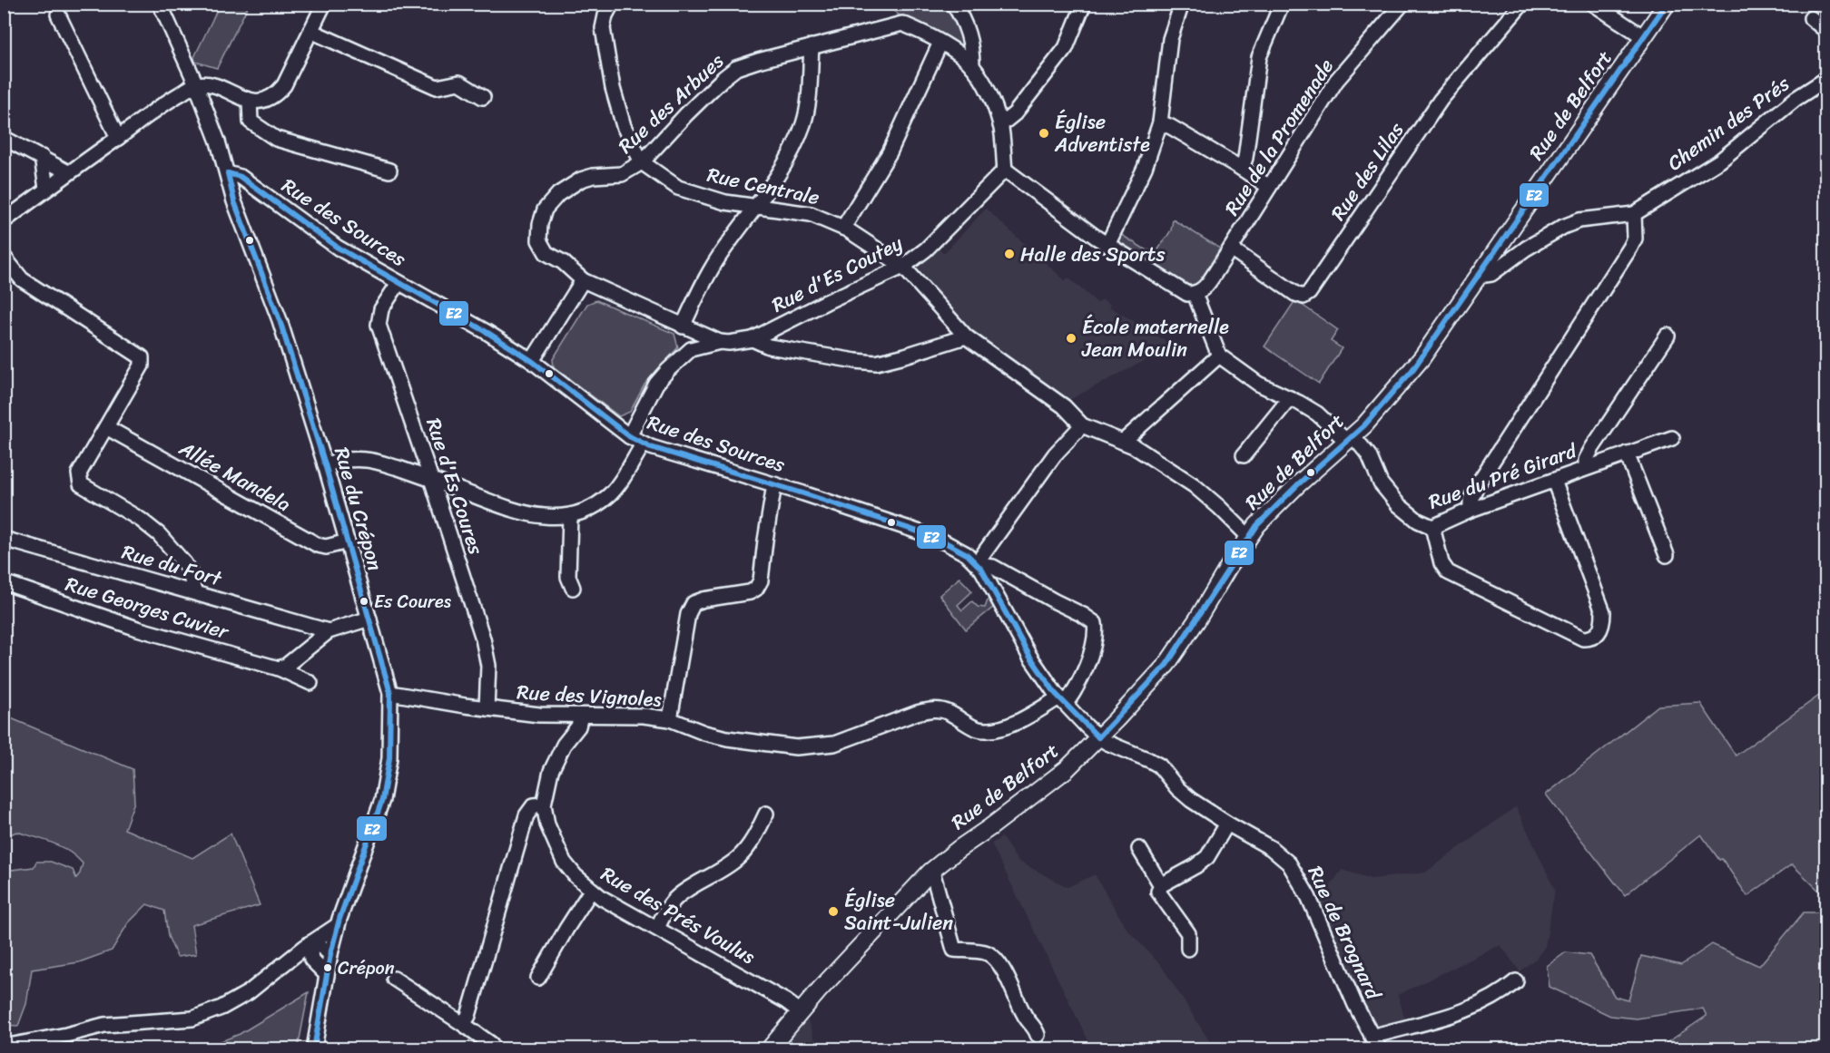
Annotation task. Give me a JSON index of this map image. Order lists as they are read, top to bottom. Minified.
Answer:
{"streets":{"main road":["Rue de Belfort"],"street":["Rue des Arbues","Chemin des Prés","Rue de la Promenade","Rue des Lilas","Rue Centrale","Rue des Sources","Rue d'Es Coutey","Allée Mandela","Rue du Pré Girard","Rue d'Es Coures","Rue du Crépon","Rue du Fort","Rue Georges Cuvier","Rue des Vignoles","Rue des Prés Voulus","Rue de Brognard"]},"crossings":[["Rue des Arbues","Rue Centrale"],["Rue des Arbues","Rue d'Es Coutey"],["Rue de Belfort","Chemin des Prés"],["Rue de Belfort","Rue des Sources"],["Rue de Belfort","Rue du Pré Girard"],["Rue de Belfort","Rue des Prés Voulus"],["Rue de Belfort","Rue de Brognard"],["Rue de la Promenade","Rue des Lilas"],["Rue Centrale","Rue d'Es Coutey"],["Rue des Sources","Rue d'Es Coures"],["Rue des Sources","Rue du Crépon"],["Rue des Sources","Rue des Vignoles"],["Rue des Sources","Rue de Brognard"],["Allée Mandela","Rue du Crépon"],["Rue d'Es Coures","Rue des Vignoles"],["Rue du Crépon","Rue des Vignoles"],["Rue des Vignoles","Rue des Prés Voulus"]],"places":["Église Adventiste","Halle des Sports","École maternelle Jean Moulin","Es Coures","Église Saint-Julien","Crépon"],"lines":["transit line E2"]}
